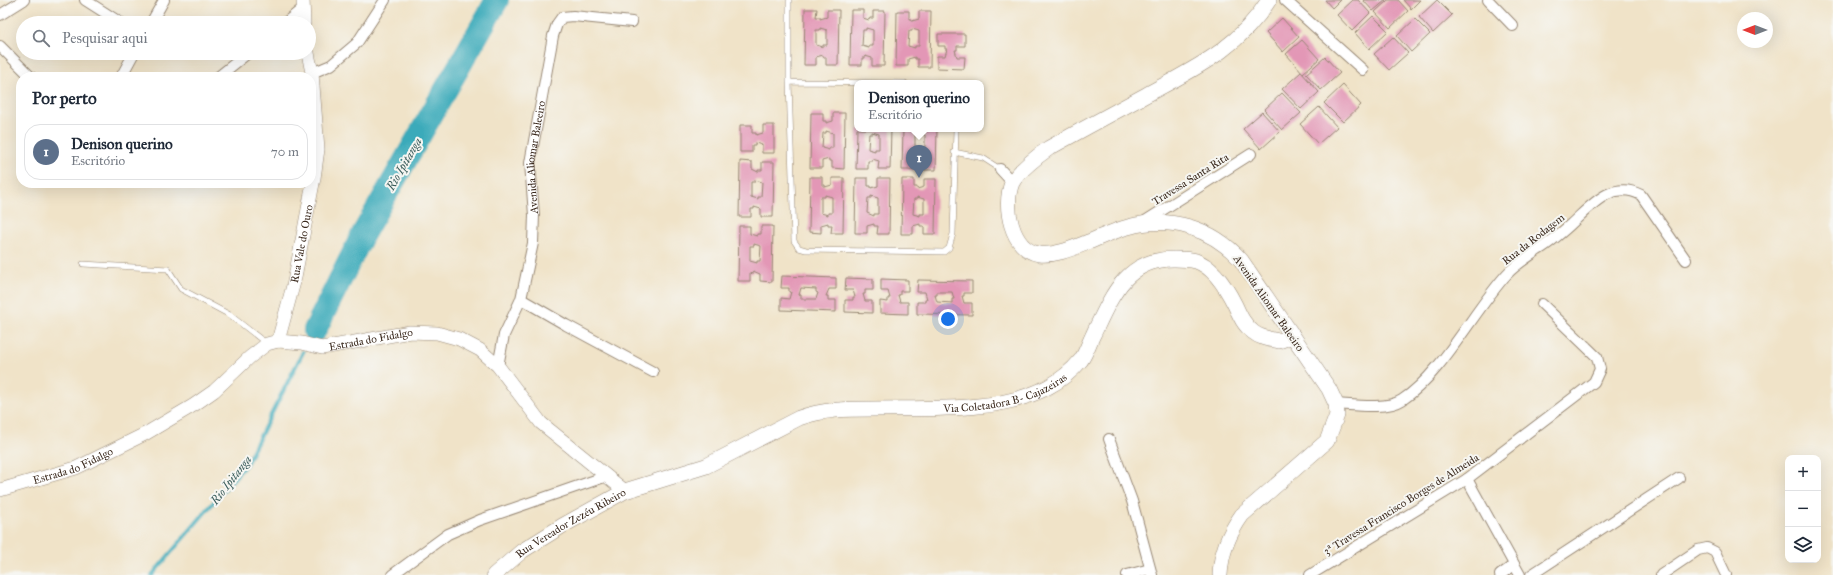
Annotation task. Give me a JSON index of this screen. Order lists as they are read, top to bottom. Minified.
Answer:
{"streets":{"main road":["Avenida Aliomar Baleeiro","Via Coletadora B- Cajazeiras","Rua Vereador Zezéu Ribeiro"],"street":["Travessa Santa Rita","Rua da Rodagem","Rua Vale do Ouro","Estrada do Fidalgo","3ª Travessa Francisco Borges de Almeida"]},"crossings":[["Avenida Aliomar Baleeiro","Travessa Santa Rita"],["Avenida Aliomar Baleeiro","Rua da Rodagem"],["Avenida Aliomar Baleeiro","Estrada do Fidalgo"],["Avenida Aliomar Baleeiro","Via Coletadora B- Cajazeiras"],["Rua Vale do Ouro","Estrada do Fidalgo"],["Estrada do Fidalgo","Rua Vereador Zezéu Ribeiro"],["Via Coletadora B- Cajazeiras","Rua Vereador Zezéu Ribeiro"]],"water":["Rio Ipitanga"],"north":"left","page":{"search":"Pesquisar aqui","heading":"Por perto","popup":["Denison querino","Escritório"],"list":[{"mark":"1","name":"Denison querino","note":"Escritório","value":"70 m"}],"pins":"1","map_buttons":["+","−"]}}
